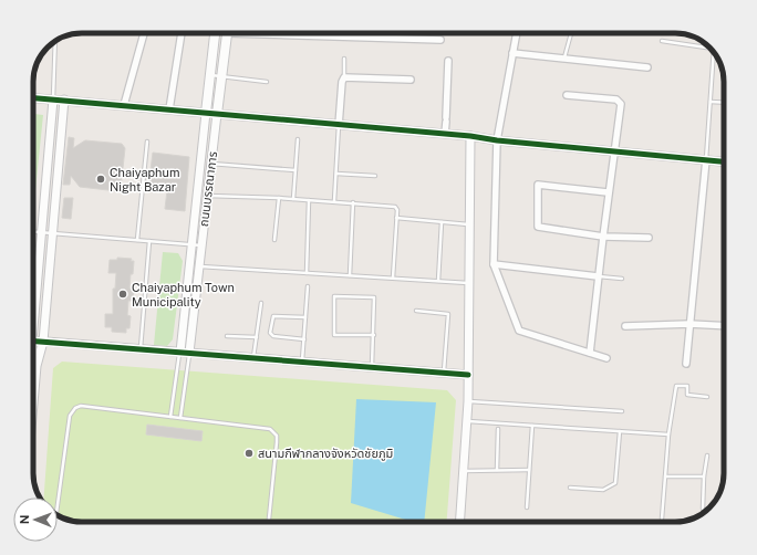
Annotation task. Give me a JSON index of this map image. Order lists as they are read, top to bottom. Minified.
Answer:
{"streets":{"main road":["ถนนบรรณาการ"]},"places":["Chaiyaphum Night Bazar","Chaiyaphum Town Municipality","สนามกีฬากลางจังหวัดชัยภูมิ"],"north":"left"}
